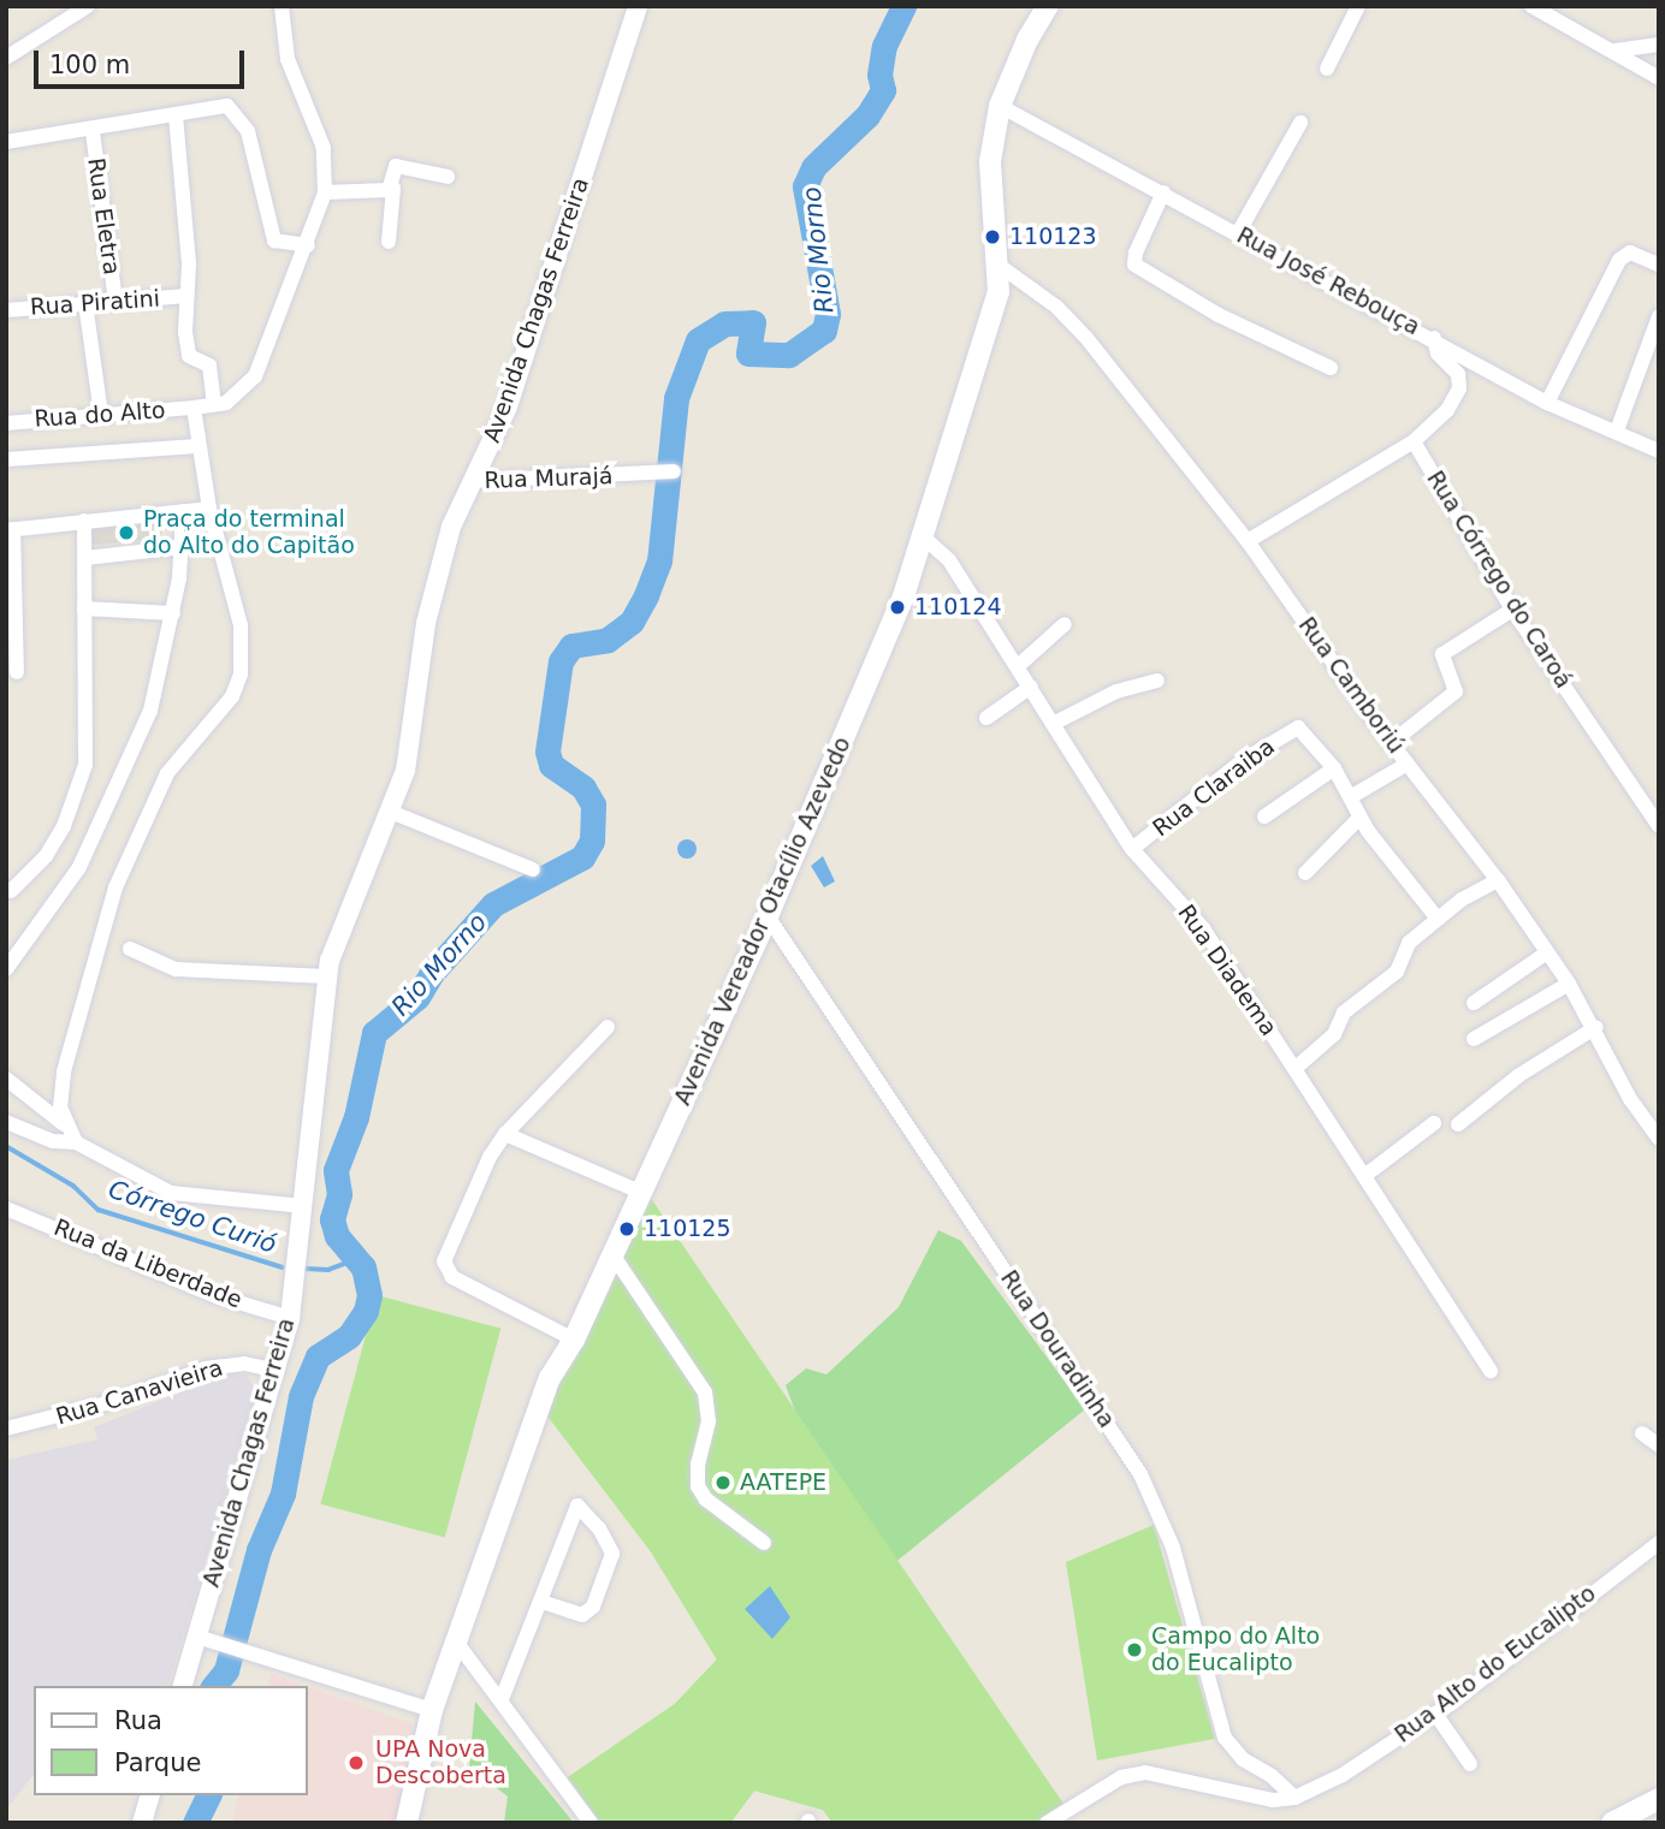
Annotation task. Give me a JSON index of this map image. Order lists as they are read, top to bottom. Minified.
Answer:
{"streets":{"main road":["Avenida Vereador Otacílio Azevedo"],"street":["Rua Eletra","Rua José Rebouça","Rua Piratini","Avenida Chagas Ferreira","Rua do Alto","Rua Murajá","Rua Córrego do Caroá","Rua Camboriú","Rua Claraiba","Rua Diadema","Rua da Liberdade","Rua Douradinha","Rua Canavieira","Rua Alto do Eucalipto"]},"crossings":[["Rua Eletra","Rua Piratini"],["Rua José Rebouça","Avenida Vereador Otacílio Azevedo"],["Avenida Chagas Ferreira","Rua Murajá"],["Avenida Chagas Ferreira","Rua da Liberdade"],["Avenida Chagas Ferreira","Rua Canavieira"],["Rua Camboriú","Avenida Vereador Otacílio Azevedo"],["Rua Claraiba","Rua Diadema"],["Avenida Vereador Otacílio Azevedo","Rua Diadema"],["Avenida Vereador Otacílio Azevedo","Rua Douradinha"],["Rua Douradinha","Rua Alto do Eucalipto"]],"water":["Rio Morno","Córrego Curió"],"places":["110123","Praça do terminal do Alto do Capitão","110124","110125","AATEPE","Campo do Alto do Eucalipto","UPA Nova Descoberta"],"legend":["Rua","Parque"],"scale_bar":"100 m"}
